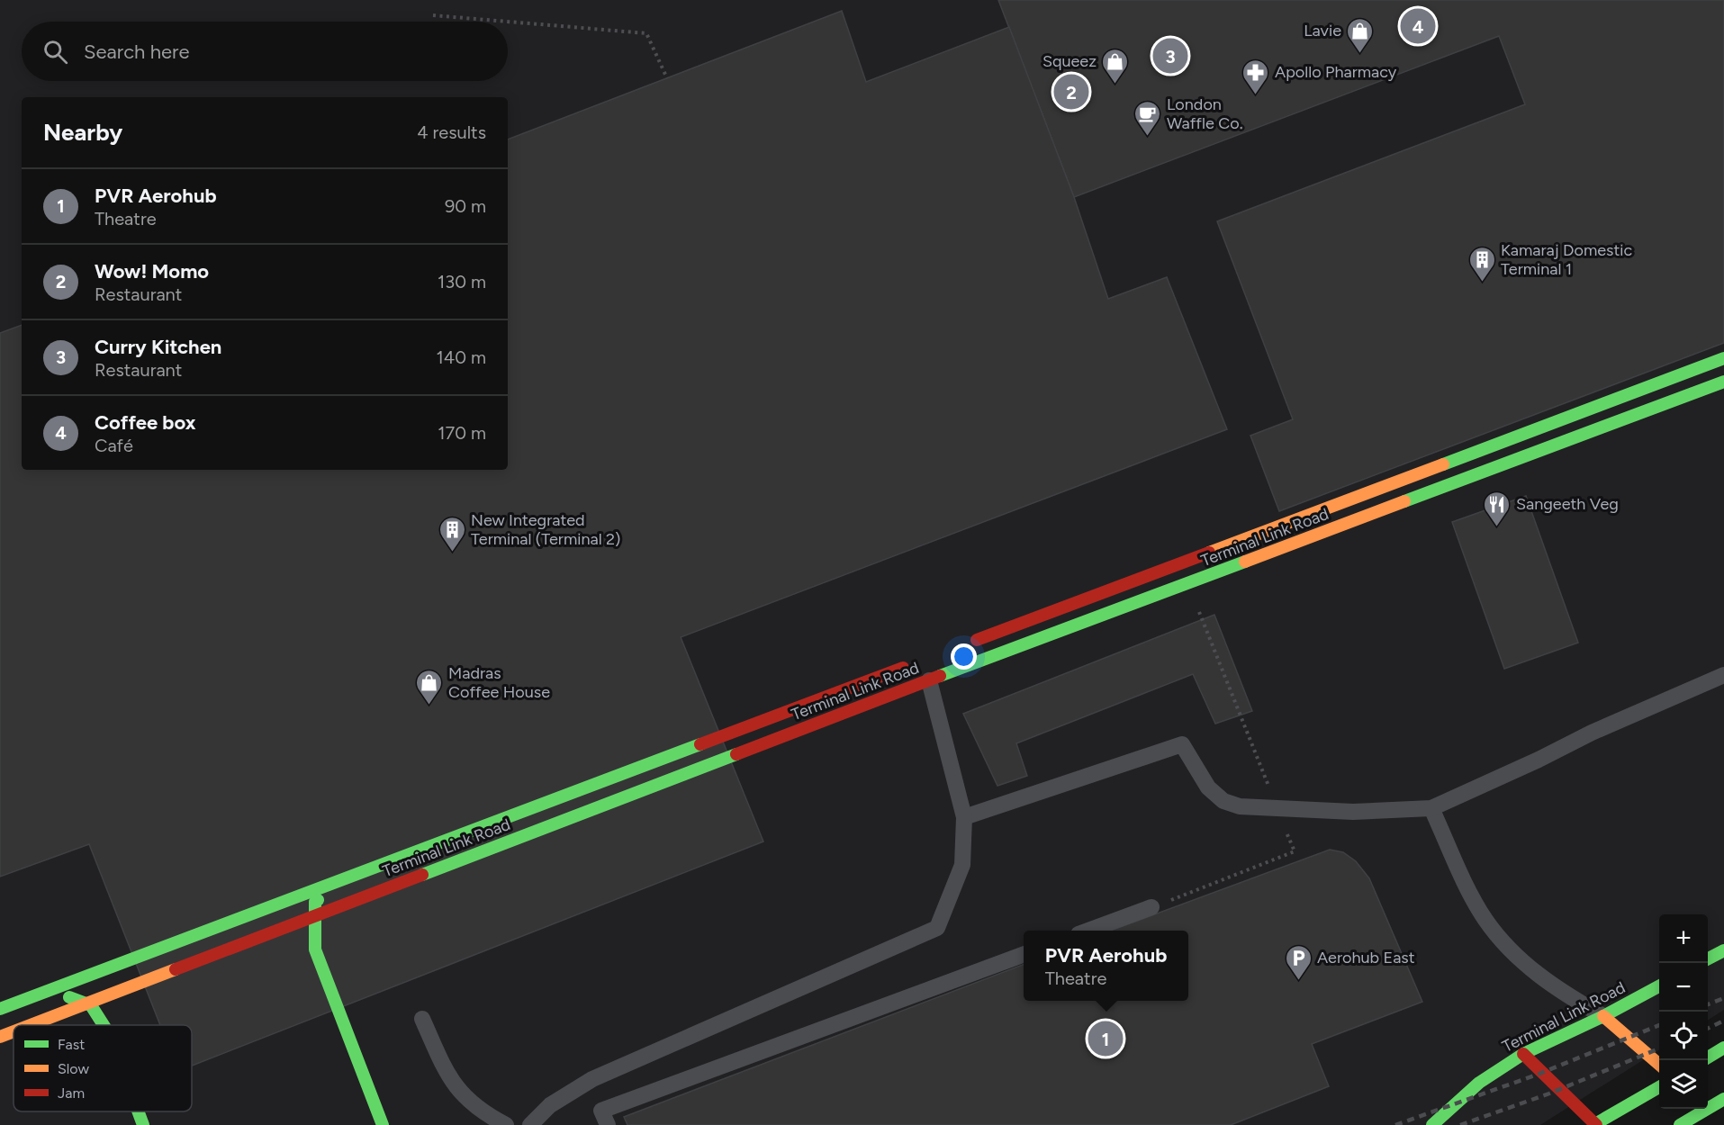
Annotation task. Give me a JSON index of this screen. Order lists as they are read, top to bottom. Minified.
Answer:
{"streets":{"street":["Terminal Link Road"]},"places":{"shop":["Lavie","Squeez","Madras Coffee House"],"pharmacy":["Apollo Pharmacy"],"cafe":["London Waffle Co."],"building":["Kamaraj Domestic Terminal 1","New Integrated Terminal (Terminal 2)"],"restaurant":["Sangeeth Veg"],"parking":["Aerohub East"]},"legend":["Fast","Slow","Jam"],"page":{"pins":["4","3","2","1"],"search":"Search here","heading":["Nearby","4 results"],"list":[{"mark":"1","name":"PVR Aerohub","note":"Theatre","value":"90 m"},{"mark":"2","name":"Wow! Momo","note":"Restaurant","value":"130 m"},{"mark":"3","name":"Curry Kitchen","note":"Restaurant","value":"140 m"},{"mark":"4","name":"Coffee box","note":"Café","value":"170 m"}],"map_buttons":["+","−"],"popup":["PVR Aerohub","Theatre"]}}
